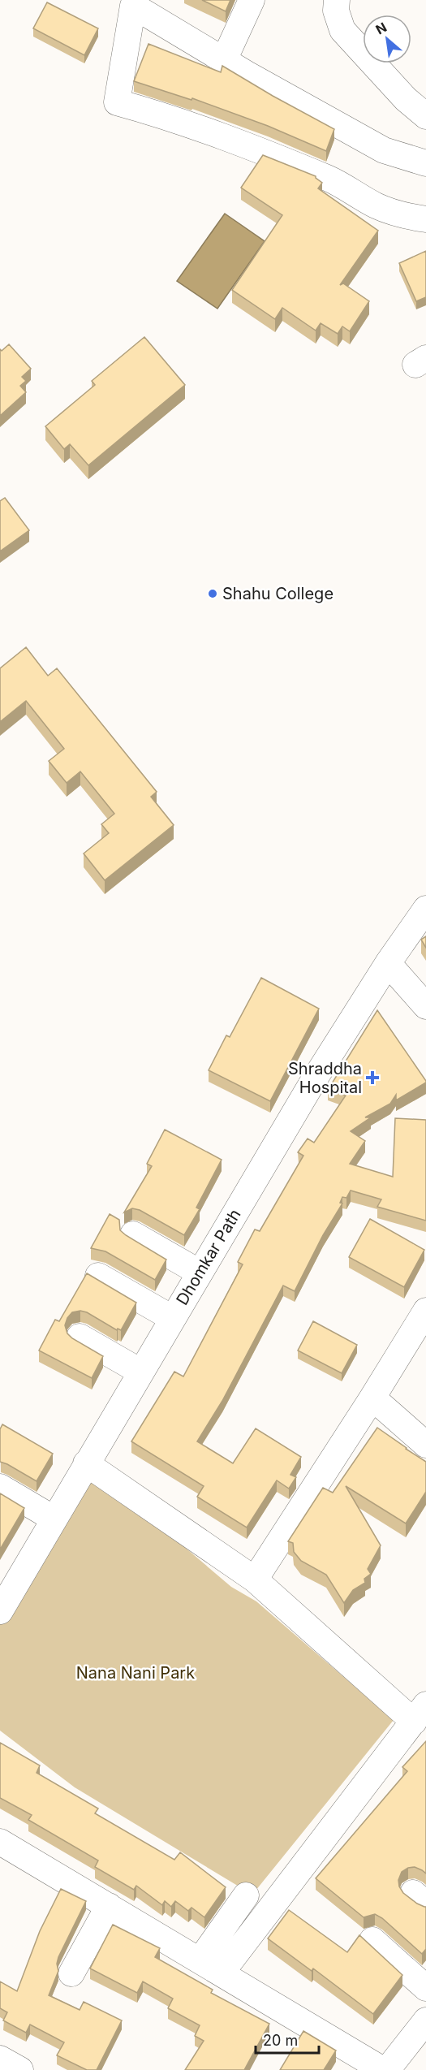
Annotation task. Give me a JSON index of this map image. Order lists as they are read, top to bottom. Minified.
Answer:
{"streets":{"street":["Dhomkar Path"]},"parks":["Nana Nani Park"],"places":{"other":["Shahu College"],"health":["Shraddha Hospital"]},"scale_bar":"20 m","north":"top left"}
